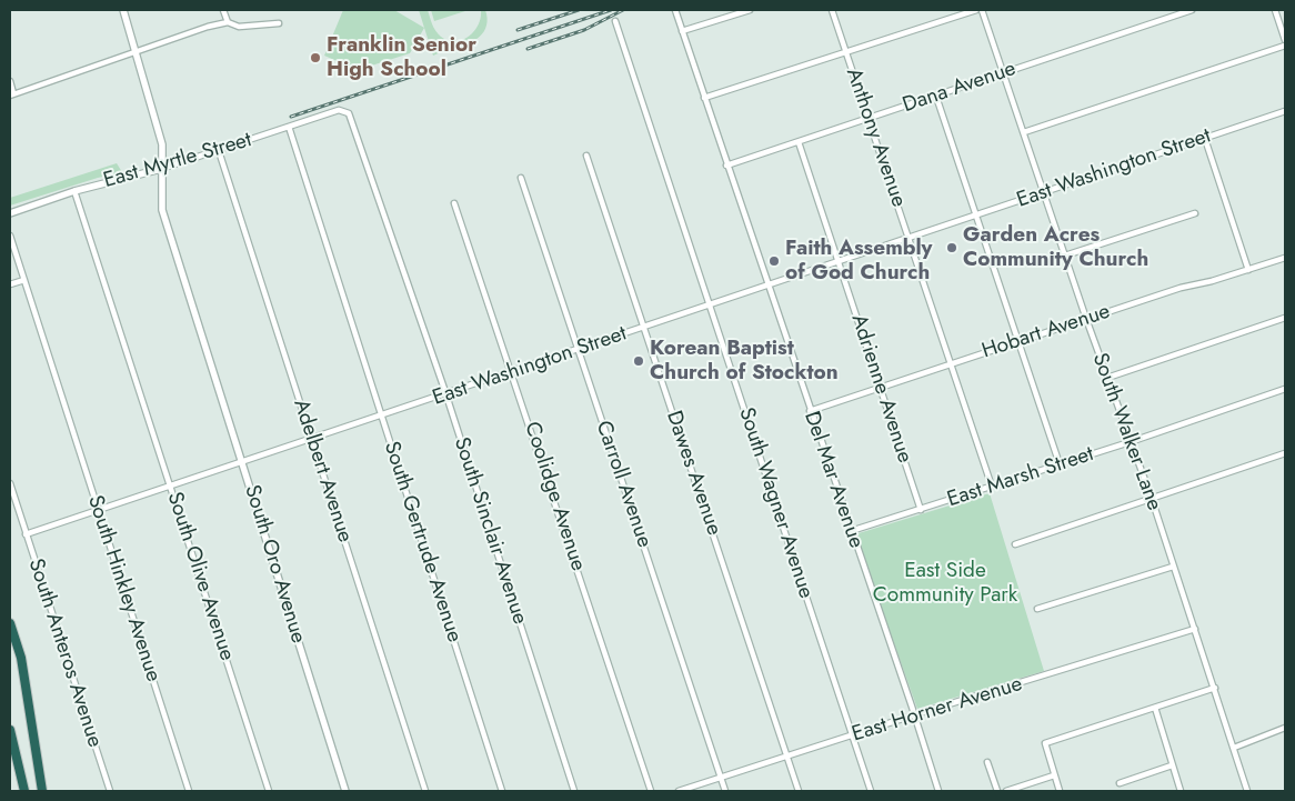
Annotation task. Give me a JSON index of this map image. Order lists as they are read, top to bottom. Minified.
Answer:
{"streets":{"street":["Dana Avenue","Anthony Avenue","East Myrtle Street","East Washington Street","Hobart Avenue","Adrienne Avenue","South Walker Lane","Adelbert Avenue","Dawes Avenue","East Marsh Street","Del Mar Avenue","Carroll Avenue","Coolidge Avenue","South Wagner Avenue","South Sinclair Avenue","South Gertrude Avenue","South Oro Avenue","South Olive Avenue","South Hinkley Avenue","South Anteros Avenue","East Horner Avenue"]},"crossings":[["Dana Avenue","Anthony Avenue"],["Dana Avenue","Adrienne Avenue"],["Dana Avenue","South Walker Lane"],["Dana Avenue","Del Mar Avenue"],["Anthony Avenue","East Washington Street"],["Anthony Avenue","Hobart Avenue"],["Anthony Avenue","East Marsh Street"],["East Myrtle Street","Adelbert Avenue"],["East Myrtle Street","South Sinclair Avenue"],["East Myrtle Street","South Gertrude Avenue"],["East Myrtle Street","South Oro Avenue"],["East Myrtle Street","South Olive Avenue"],["East Washington Street","Adrienne Avenue"],["East Washington Street","South Walker Lane"],["East Washington Street","Adelbert Avenue"],["East Washington Street","Dawes Avenue"],["East Washington Street","Del Mar Avenue"],["East Washington Street","Carroll Avenue"],["East Washington Street","Coolidge Avenue"],["East Washington Street","South Wagner Avenue"],["East Washington Street","South Sinclair Avenue"],["East Washington Street","South Gertrude Avenue"],["East Washington Street","South Oro Avenue"],["East Washington Street","South Olive Avenue"],["East Washington Street","South Hinkley Avenue"],["East Washington Street","South Anteros Avenue"],["Hobart Avenue","Adrienne Avenue"],["Hobart Avenue","South Walker Lane"],["Hobart Avenue","Del Mar Avenue"],["Adrienne Avenue","East Marsh Street"],["South Walker Lane","East Marsh Street"],["South Walker Lane","East Horner Avenue"],["Dawes Avenue","East Horner Avenue"],["East Marsh Street","Del Mar Avenue"],["Del Mar Avenue","East Horner Avenue"],["Carroll Avenue","East Horner Avenue"],["South Wagner Avenue","East Horner Avenue"]],"parks":["East Side Community Park"],"places":["Franklin Senior High School","Garden Acres Community Church","Faith Assembly of God Church","Korean Baptist Church of Stockton"]}
